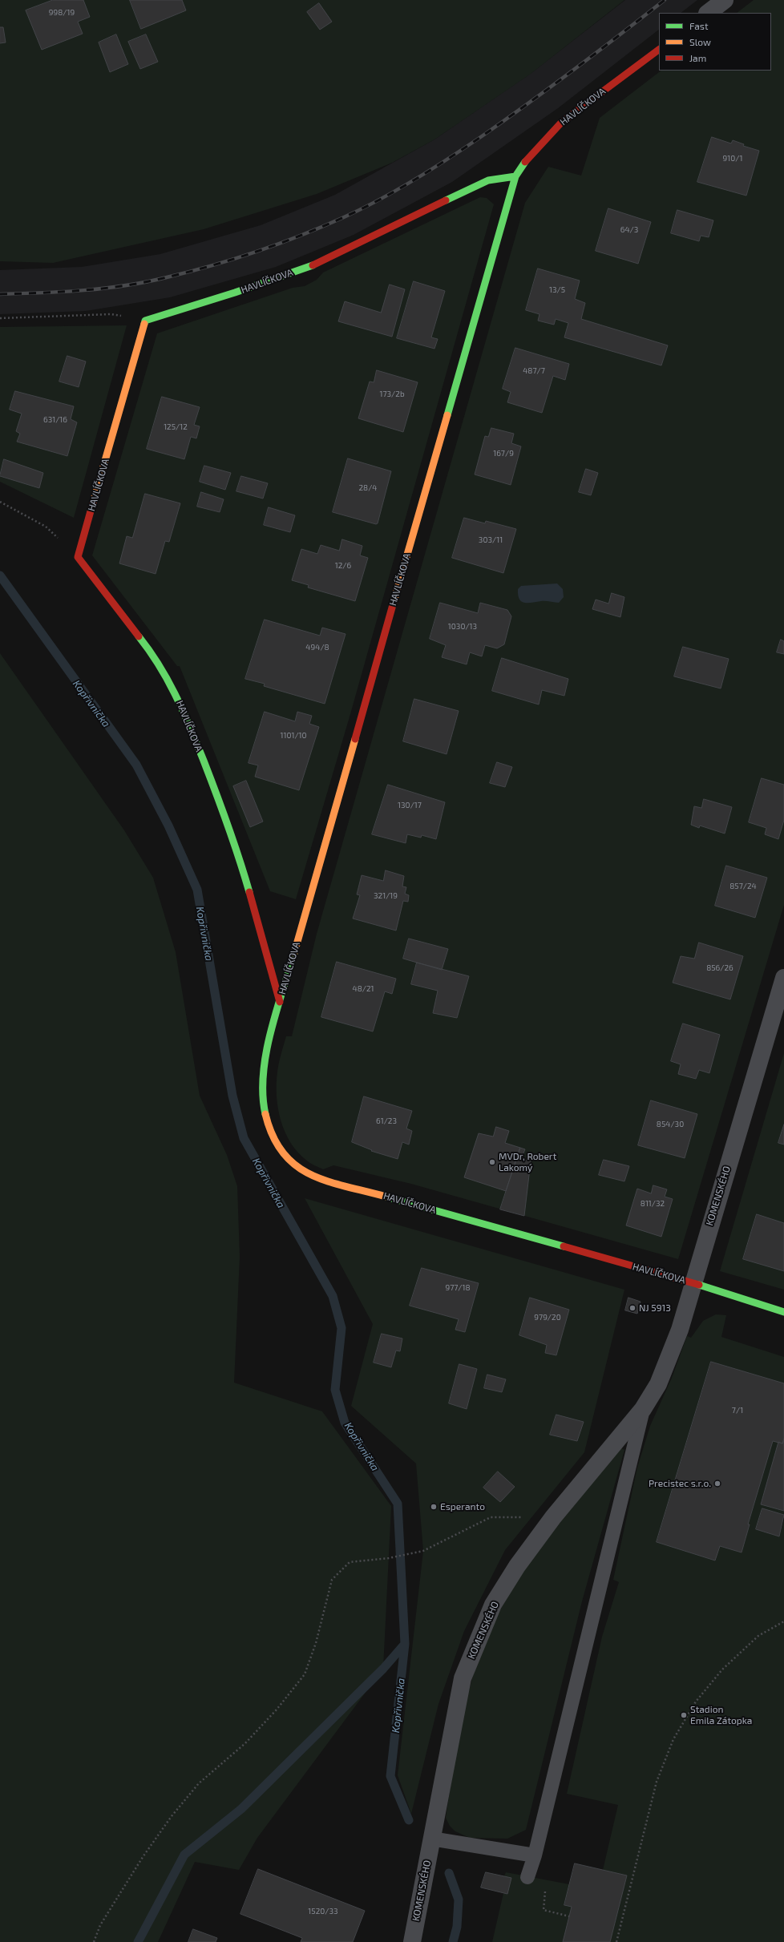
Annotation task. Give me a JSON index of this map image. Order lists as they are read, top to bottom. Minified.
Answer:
{"streets":{"street":["HAVLÍČKOVA","KOMENSKÉHO"]},"crossings":[["HAVLÍČKOVA","KOMENSKÉHO"]],"water":["Kopřivnička"],"places":["MVDr, Robert Lakomý","NJ 5913","Precistec s.r.o.","Esperanto","Stadion Emila Zátopka"],"house_numbers":["998/19","910/1","64/3","13/5","487/7","173/2b","631/16","125/12","167/9","28/4","303/11","12/6","1030/13","494/8","1101/10","130/17","857/24","321/19","856/26","48/21","61/23","854/30","811/32","977/18","979/20","7/1","1520/33"],"legend":["Fast","Slow","Jam"]}
